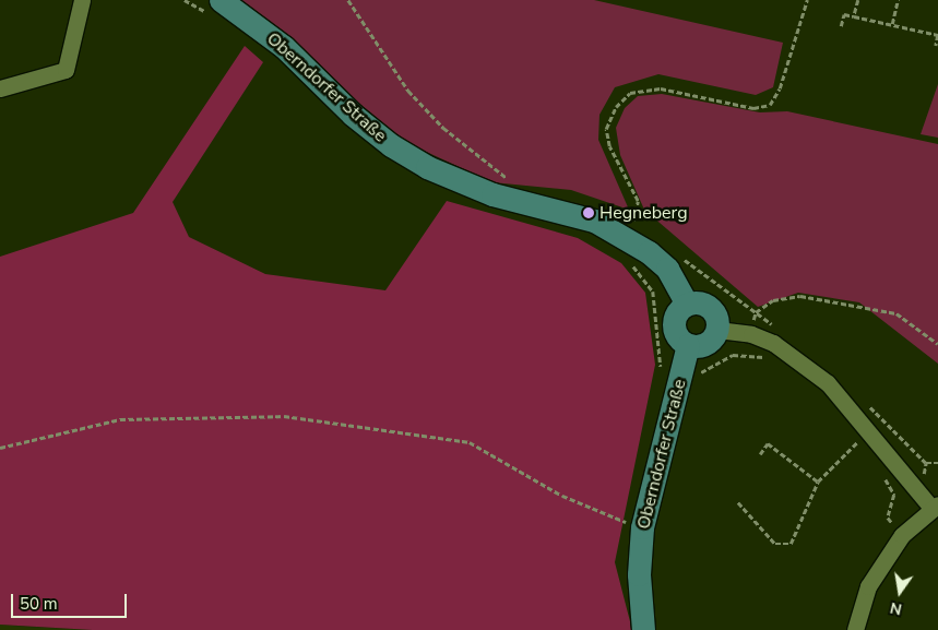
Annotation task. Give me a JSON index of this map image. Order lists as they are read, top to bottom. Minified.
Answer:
{"streets":{"street":["Oberndorfer Straße"]},"places":["Hegneberg"],"scale_bar":"50 m","north":"bottom"}
